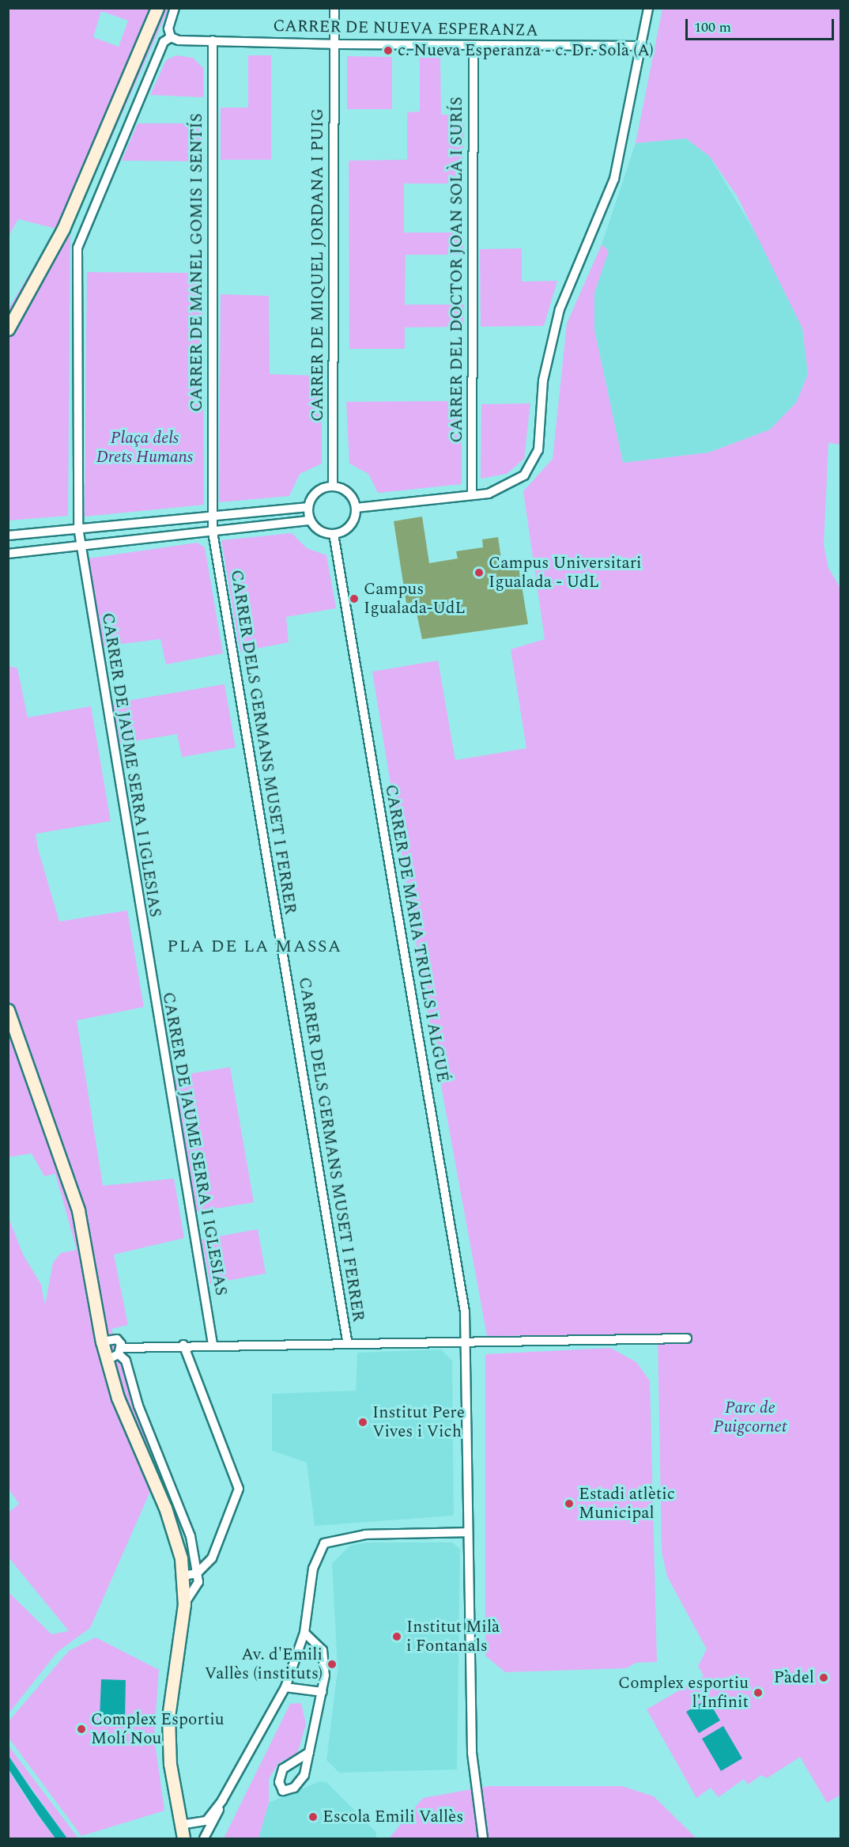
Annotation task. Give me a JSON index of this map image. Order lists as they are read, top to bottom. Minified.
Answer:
{"streets":{"street":["CARRER DE NUEVA ESPERANZA","CARRER DE MANEL GOMIS I SENTÍS","CARRER DE MIQUEL JORDANA I PUIG","CARRER DEL DOCTOR JOAN SOLÀ I SURÍS","CARRER DELS GERMANS MUSET I FERRER","CARRER DE JAUME SERRA I IGLESIAS","CARRER DE MARIA TRULLS I ALGUÉ"]},"crossings":[["CARRER DE NUEVA ESPERANZA","CARRER DE MANEL GOMIS I SENTÍS"],["CARRER DE NUEVA ESPERANZA","CARRER DE MIQUEL JORDANA I PUIG"],["CARRER DE NUEVA ESPERANZA","CARRER DEL DOCTOR JOAN SOLÀ I SURÍS"],["CARRER DE NUEVA ESPERANZA","CARRER DE JAUME SERRA I IGLESIAS"],["CARRER DE MANEL GOMIS I SENTÍS","CARRER DELS GERMANS MUSET I FERRER"],["CARRER DE MIQUEL JORDANA I PUIG","CARRER DE MARIA TRULLS I ALGUÉ"]],"districts":["PLA DE LA MASSA"],"parks":["Plaça dels Drets Humans","Parc de Puigcornet"],"places":["c. Nueva Esperanza - c. Dr. Solà (A)","Campus Universitari Igualada - UdL","Campus Igualada-UdL","Institut Pere Vives i Vich","Estadi atlètic Municipal","Institut Milà i Fontanals","Av. d'Emili Vallès (instituts)","Pàdel","Complex esportiu l'Infinit","Complex Esportiu Molí Nou","Escola Emili Vallès"],"scale_bar":"100 m"}
